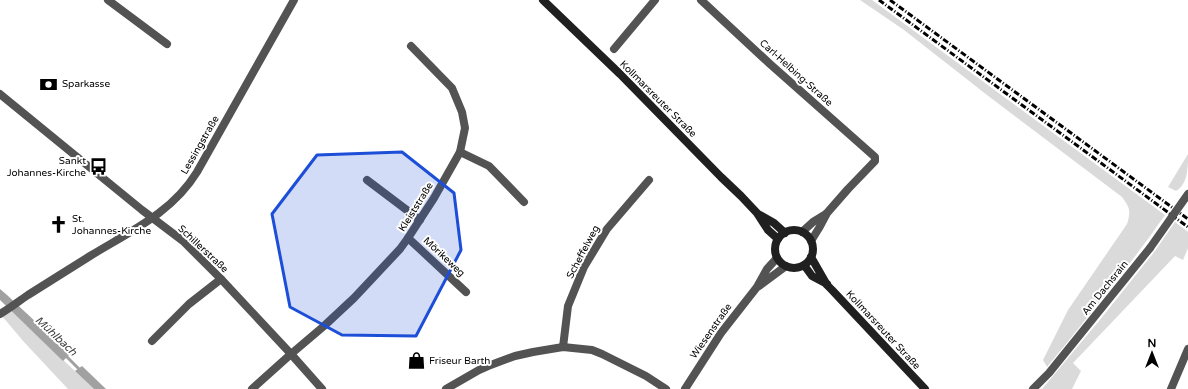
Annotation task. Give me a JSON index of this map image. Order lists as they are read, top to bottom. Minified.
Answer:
{"streets":{"main road":["Kollmarsreuter Straße"],"street":["Carl-Helbing-Straße","Lessingstraße","Kleiststraße","Schillerstraße","Scheffelweg","Mörikeweg","Am Dachsrain","Wiesenstraße"]},"crossings":[["Kollmarsreuter Straße","Wiesenstraße"],["Lessingstraße","Schillerstraße"],["Kleiststraße","Schillerstraße"],["Kleiststraße","Mörikeweg"]],"water":["Mühlbach"],"places":{"bank":["Sparkasse"],"bus stop":["Sankt Johannes-Kirche"],"church":["St. Johannes-Kirche"],"shop":["Friseur Barth"]},"north":"top"}
